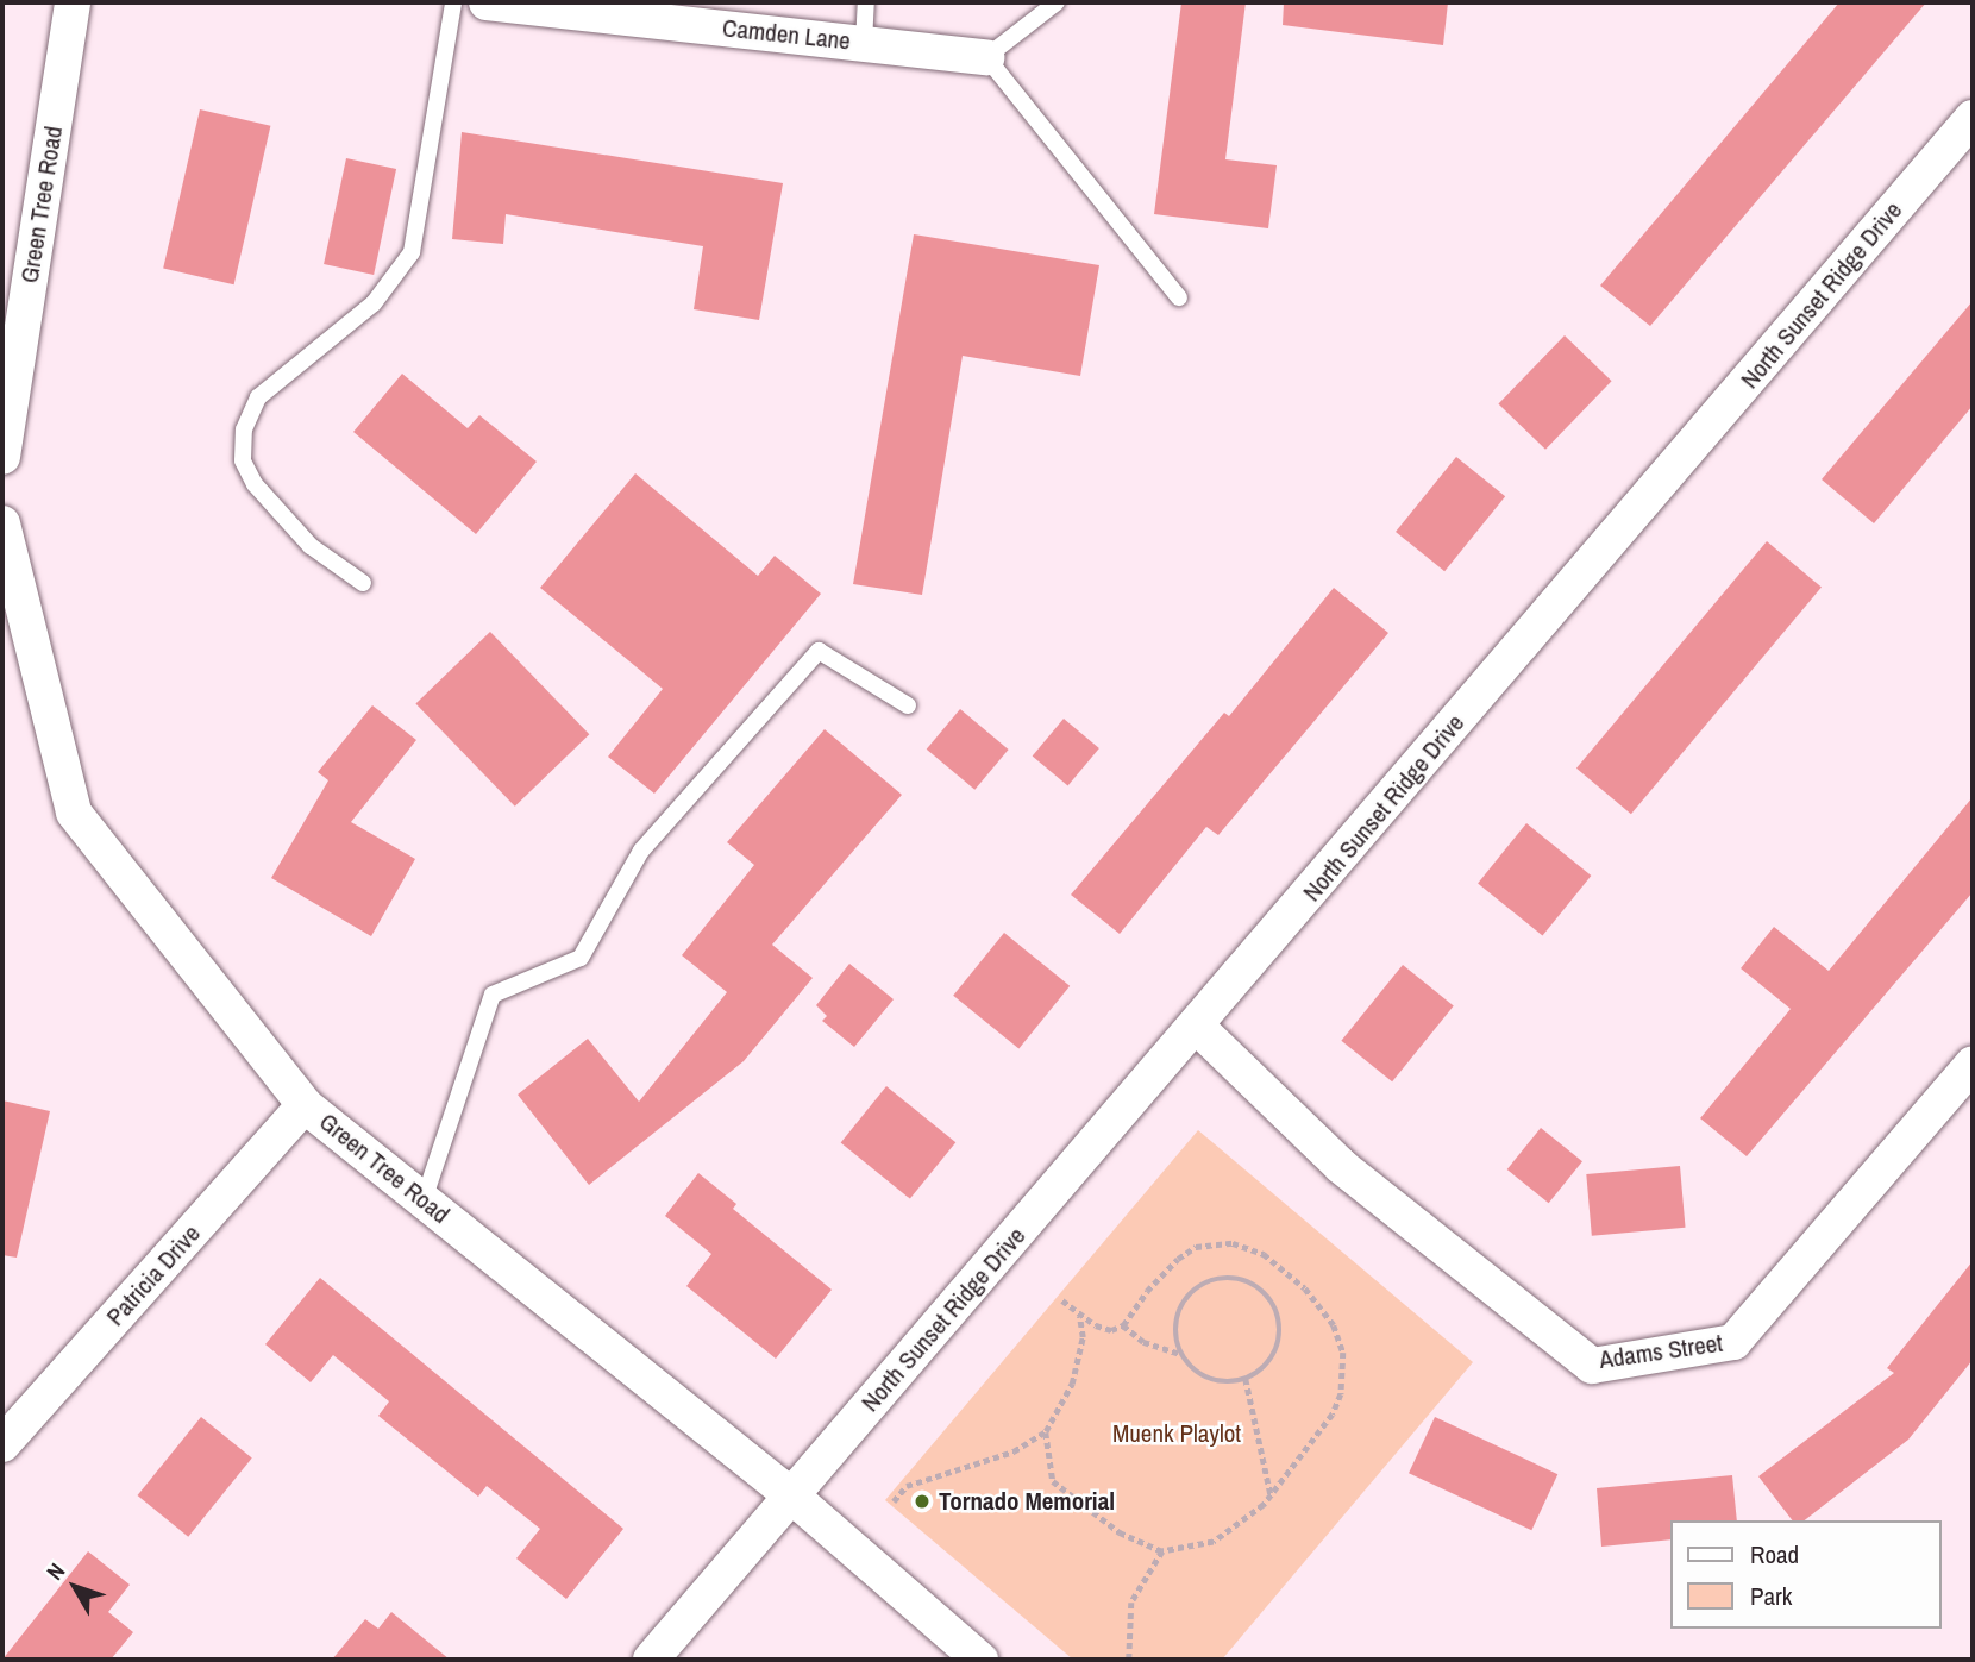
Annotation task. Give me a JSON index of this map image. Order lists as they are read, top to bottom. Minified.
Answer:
{"streets":{"street":["Camden Lane","Green Tree Road","North Sunset Ridge Drive","Patricia Drive","Adams Street"]},"crossings":[["Green Tree Road","North Sunset Ridge Drive"],["Green Tree Road","Patricia Drive"],["North Sunset Ridge Drive","Adams Street"]],"parks":["Muenk Playlot"],"places":["Tornado Memorial"],"legend":["Road","Park"],"north":"top left"}
